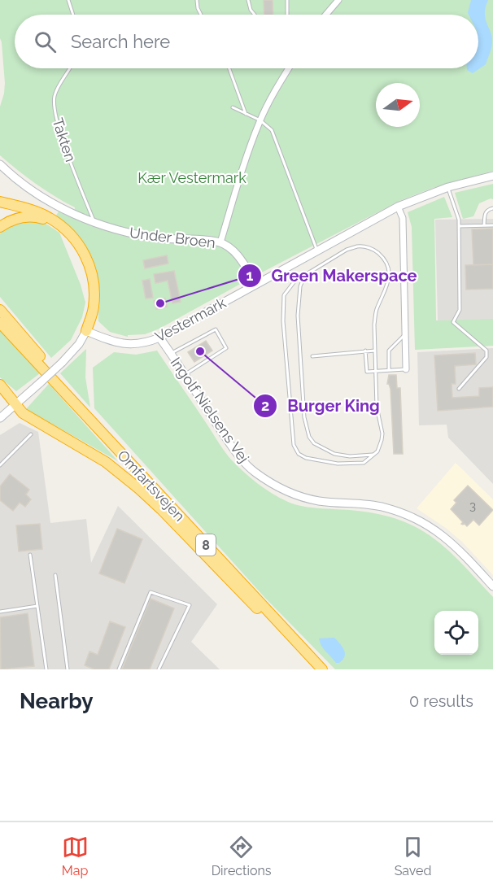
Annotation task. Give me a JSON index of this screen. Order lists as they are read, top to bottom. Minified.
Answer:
{"streets":{"highway":["Omfartsvejen","8"],"street":["Under Broen","Vestermark","Ingolf Nielsens Vej"],"lane":["Takten"]},"crossings":[["Takten","Under Broen"],["Under Broen","Vestermark"],["Vestermark","Ingolf Nielsens Vej"]],"parks":["Kær Vestermark"],"places":["Green Makerspace","Burger King"],"house_numbers":["3"],"north":"right","page":{"search":"Search here","heading":["Nearby","0 results"],"nav":["Map","Directions","Saved"]}}
